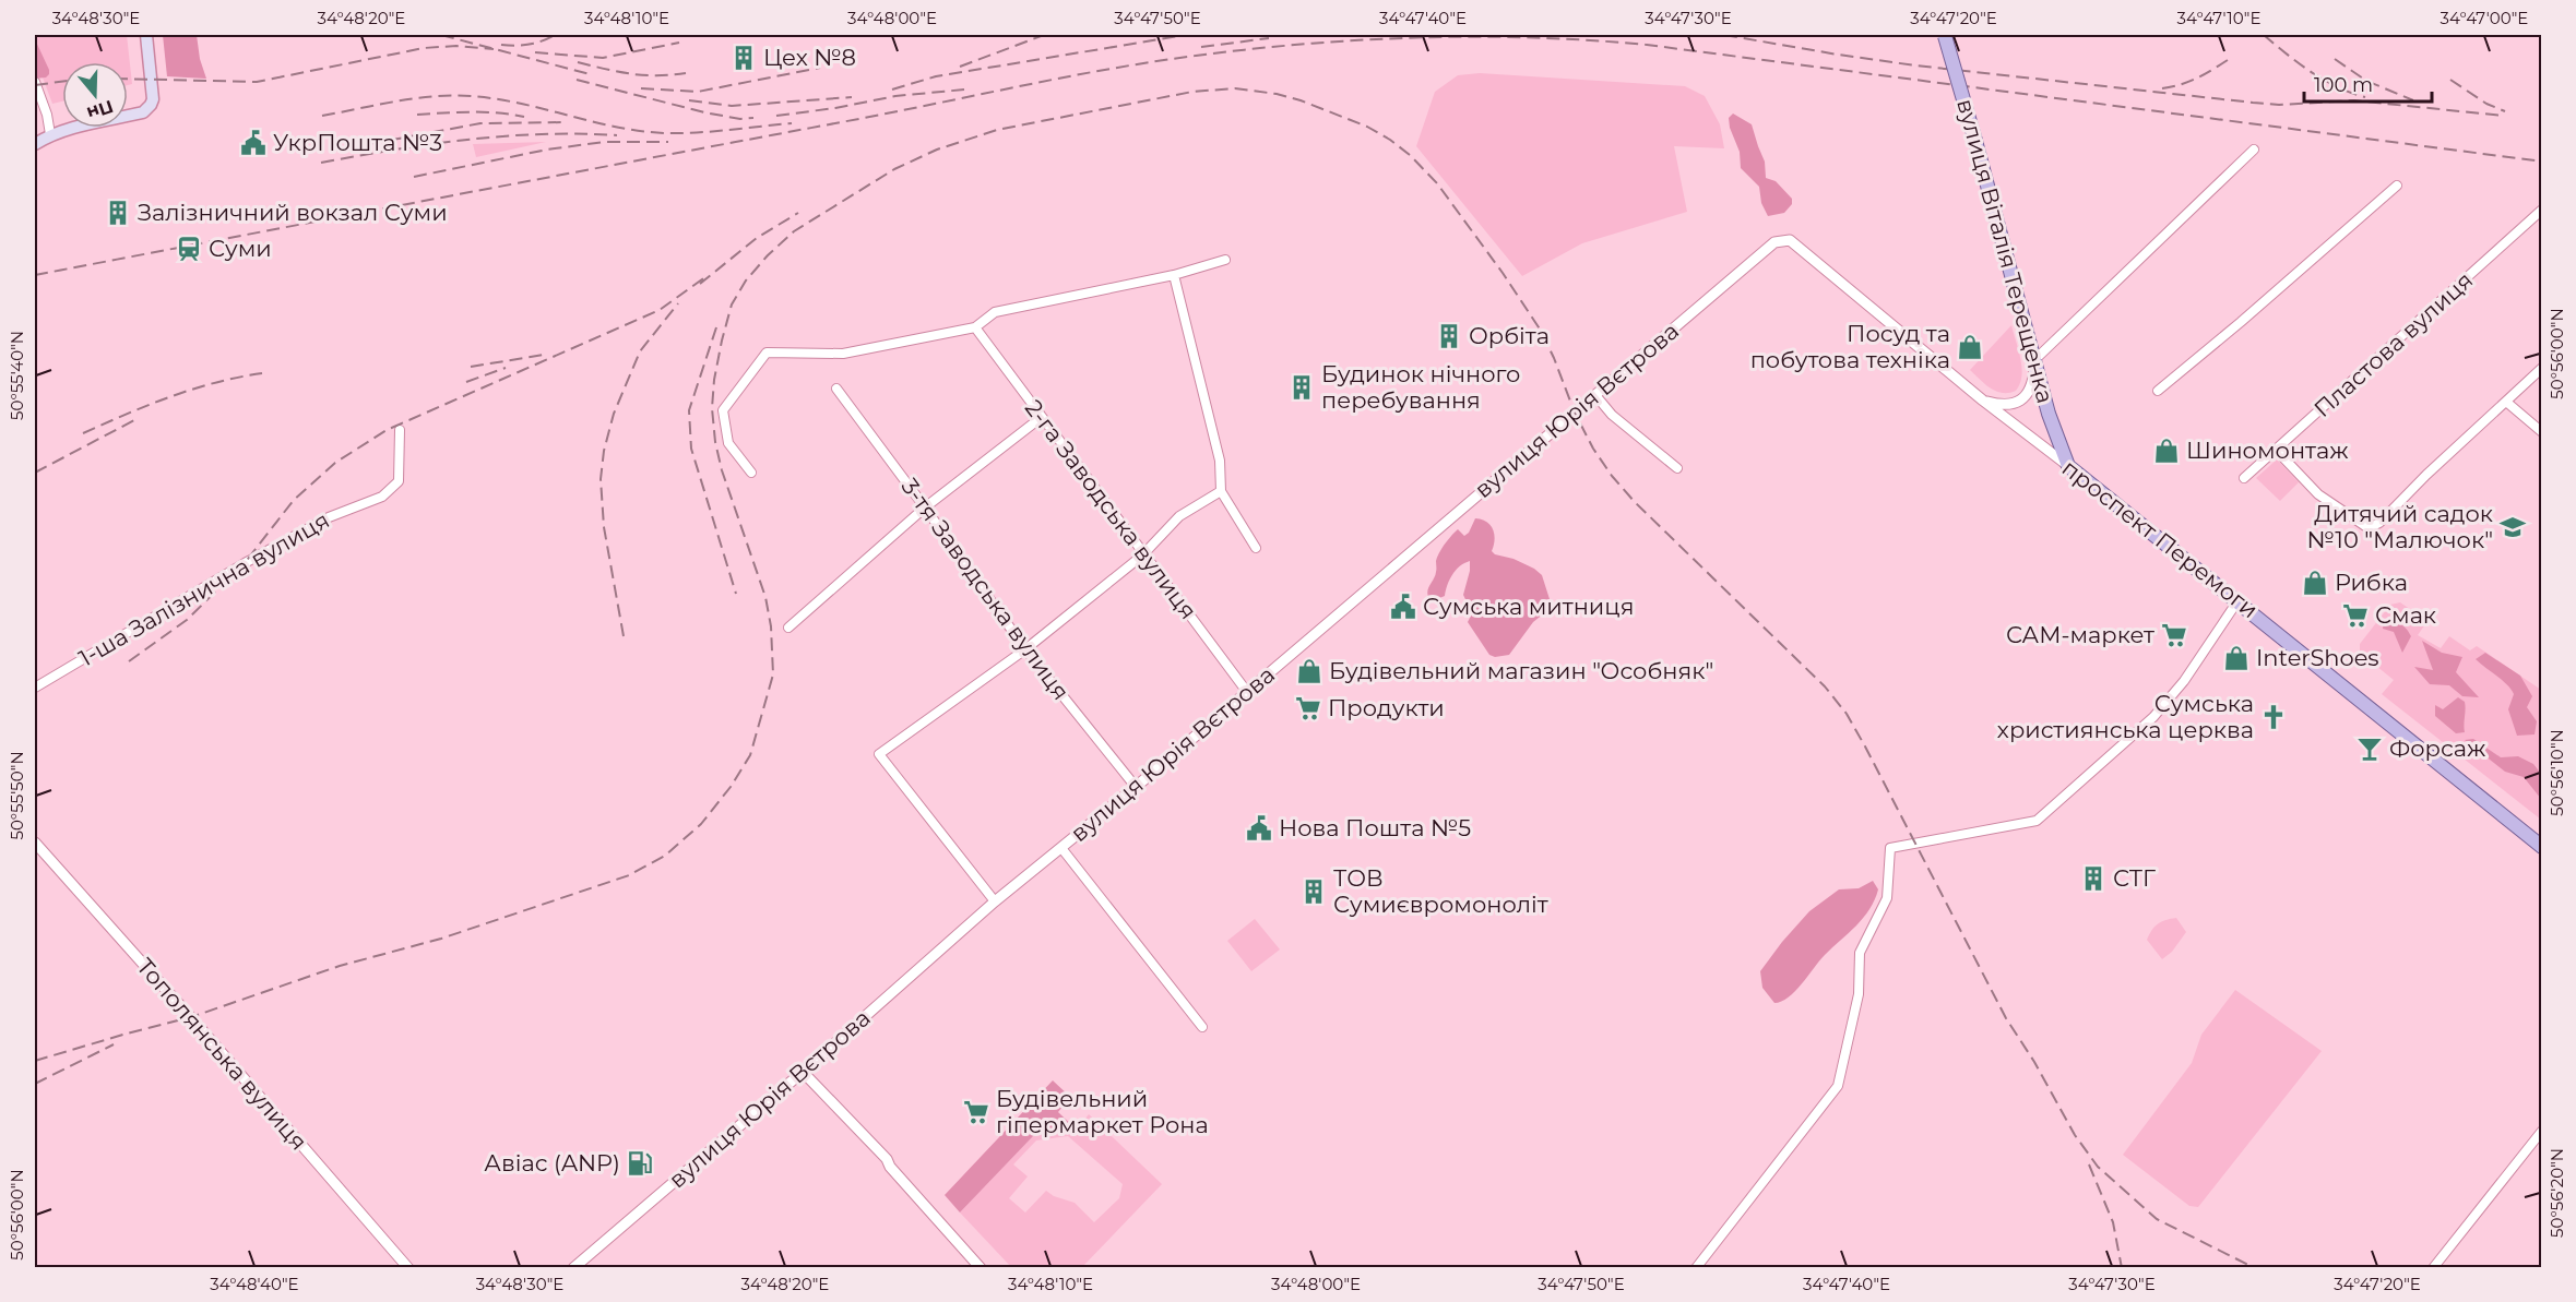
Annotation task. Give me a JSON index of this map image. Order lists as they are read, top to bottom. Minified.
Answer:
{"streets":{"main road":["вулиця Віталія Терещенка","проспект Перемоги"],"street":["Пластова вулиця","вулиця Юрія Вєтрова","2-га Заводська вулиця","1-ша Залізнична вулиця","3-тя Заводська вулиця","Тополянська вулиця"]},"crossings":[["вулиця Віталія Терещенка","проспект Перемоги"],["вулиця Юрія Вєтрова","2-га Заводська вулиця"],["вулиця Юрія Вєтрова","проспект Перемоги"],["вулиця Юрія Вєтрова","3-тя Заводська вулиця"]],"places":{"building":["Цех №8","Залізничний вокзал Суми","Орбіта","Будинок нічного перебування","СТГ","ТОВ Сумиєвромоноліт"],"public building":["УкрПошта №3","Сумська митниця","Нова Пошта №5"],"station":["Суми"],"shop":["Посуд та побутова техніка","Шиномонтаж","Рибка","InterShoes","Будівельний магазин \"Особняк\""],"school or university":["Дитячий садок №10 \"Малючок\""],"supermarket":["Смак","САМ-маркет","Продукти","Будівельний гіпермаркет Рона"],"church":["Сумська християнська церква"],"bar":["Форсаж"],"fuel station":["Авіас (ANP)"]},"scale_bar":"100 m","north":"bottom","coordinates":["34°48'30\"E","34°48'20\"E","34°48'10\"E","34°48'00\"E","34°47'50\"E","34°47'40\"E","34°47'30\"E","34°47'20\"E","34°47'10\"E","34°47'00\"E","50°56'00\"N","50°55'40\"N","50°56'10\"N","50°55'50\"N","50°56'20\"N","34°48'40\"E"]}
